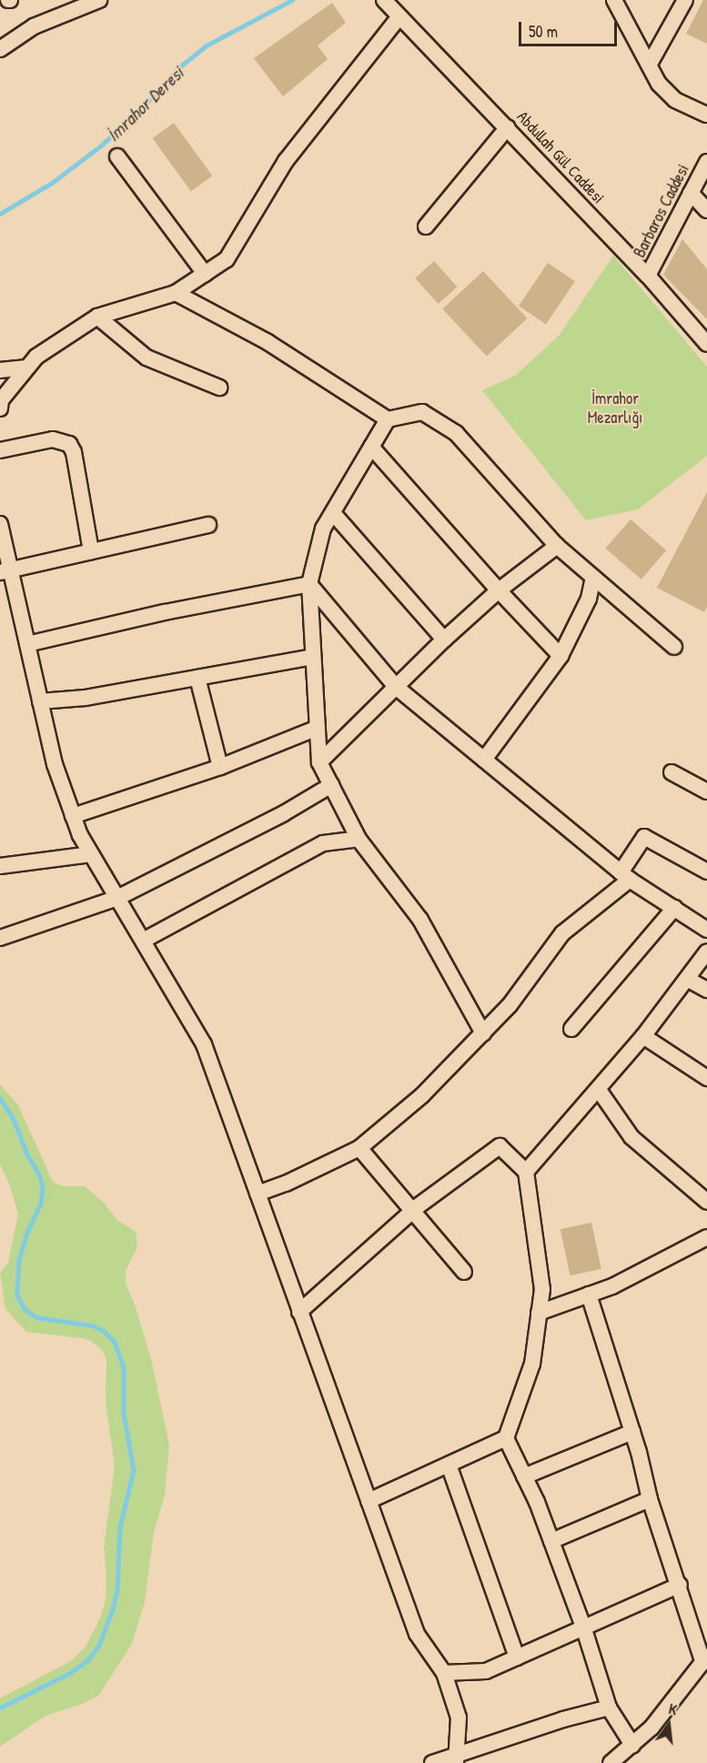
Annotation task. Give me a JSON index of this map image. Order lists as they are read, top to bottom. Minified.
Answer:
{"streets":{"street":["Abdullah Gül Caddesi","Barbaros Caddesi"]},"crossings":[["Abdullah Gül Caddesi","Barbaros Caddesi"]],"water":["İmrahor Deresi"],"parks":["İmrahor Mezarlığı"],"scale_bar":"50 m","north":"top"}
